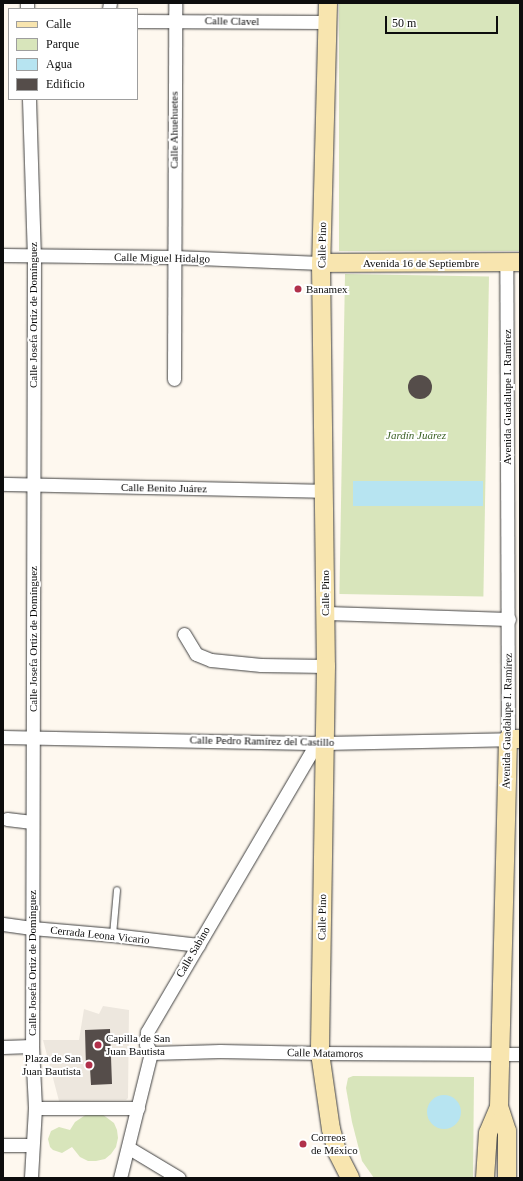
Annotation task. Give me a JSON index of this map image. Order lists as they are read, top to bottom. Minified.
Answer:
{"streets":{"street":["Calle Clavel","Calle Ahuehuetes","Calle Pino","Calle Miguel Hidalgo","Avenida 16 de Septiembre","Calle Josefa Ortiz de Domínguez","Avenida Guadalupe I. Ramírez","Calle Benito Juárez","Calle Pedro Ramírez del Castillo","Cerrada Leona Vicario","Calle Sabino","Calle Matamoros"]},"crossings":[["Calle Clavel","Calle Ahuehuetes"],["Calle Clavel","Calle Pino"],["Calle Ahuehuetes","Calle Miguel Hidalgo"],["Calle Pino","Calle Miguel Hidalgo"],["Calle Pino","Avenida 16 de Septiembre"],["Calle Pino","Calle Benito Juárez"],["Calle Pino","Calle Pedro Ramírez del Castillo"],["Calle Pino","Calle Sabino"],["Calle Pino","Calle Matamoros"],["Calle Miguel Hidalgo","Avenida 16 de Septiembre"],["Calle Miguel Hidalgo","Calle Josefa Ortiz de Domínguez"],["Avenida 16 de Septiembre","Avenida Guadalupe I. Ramírez"],["Calle Josefa Ortiz de Domínguez","Calle Benito Juárez"],["Calle Josefa Ortiz de Domínguez","Calle Pedro Ramírez del Castillo"],["Calle Josefa Ortiz de Domínguez","Cerrada Leona Vicario"],["Avenida Guadalupe I. Ramírez","Calle Pedro Ramírez del Castillo"],["Avenida Guadalupe I. Ramírez","Calle Matamoros"],["Calle Pedro Ramírez del Castillo","Calle Sabino"],["Cerrada Leona Vicario","Calle Sabino"],["Calle Sabino","Calle Matamoros"]],"parks":["Jardín Juárez"],"places":["Banamex","Capilla de San Juan Bautista","Plaza de San Juan Bautista","Correos de México"],"legend":["Calle","Parque","Agua","Edificio"],"scale_bar":"50 m"}
